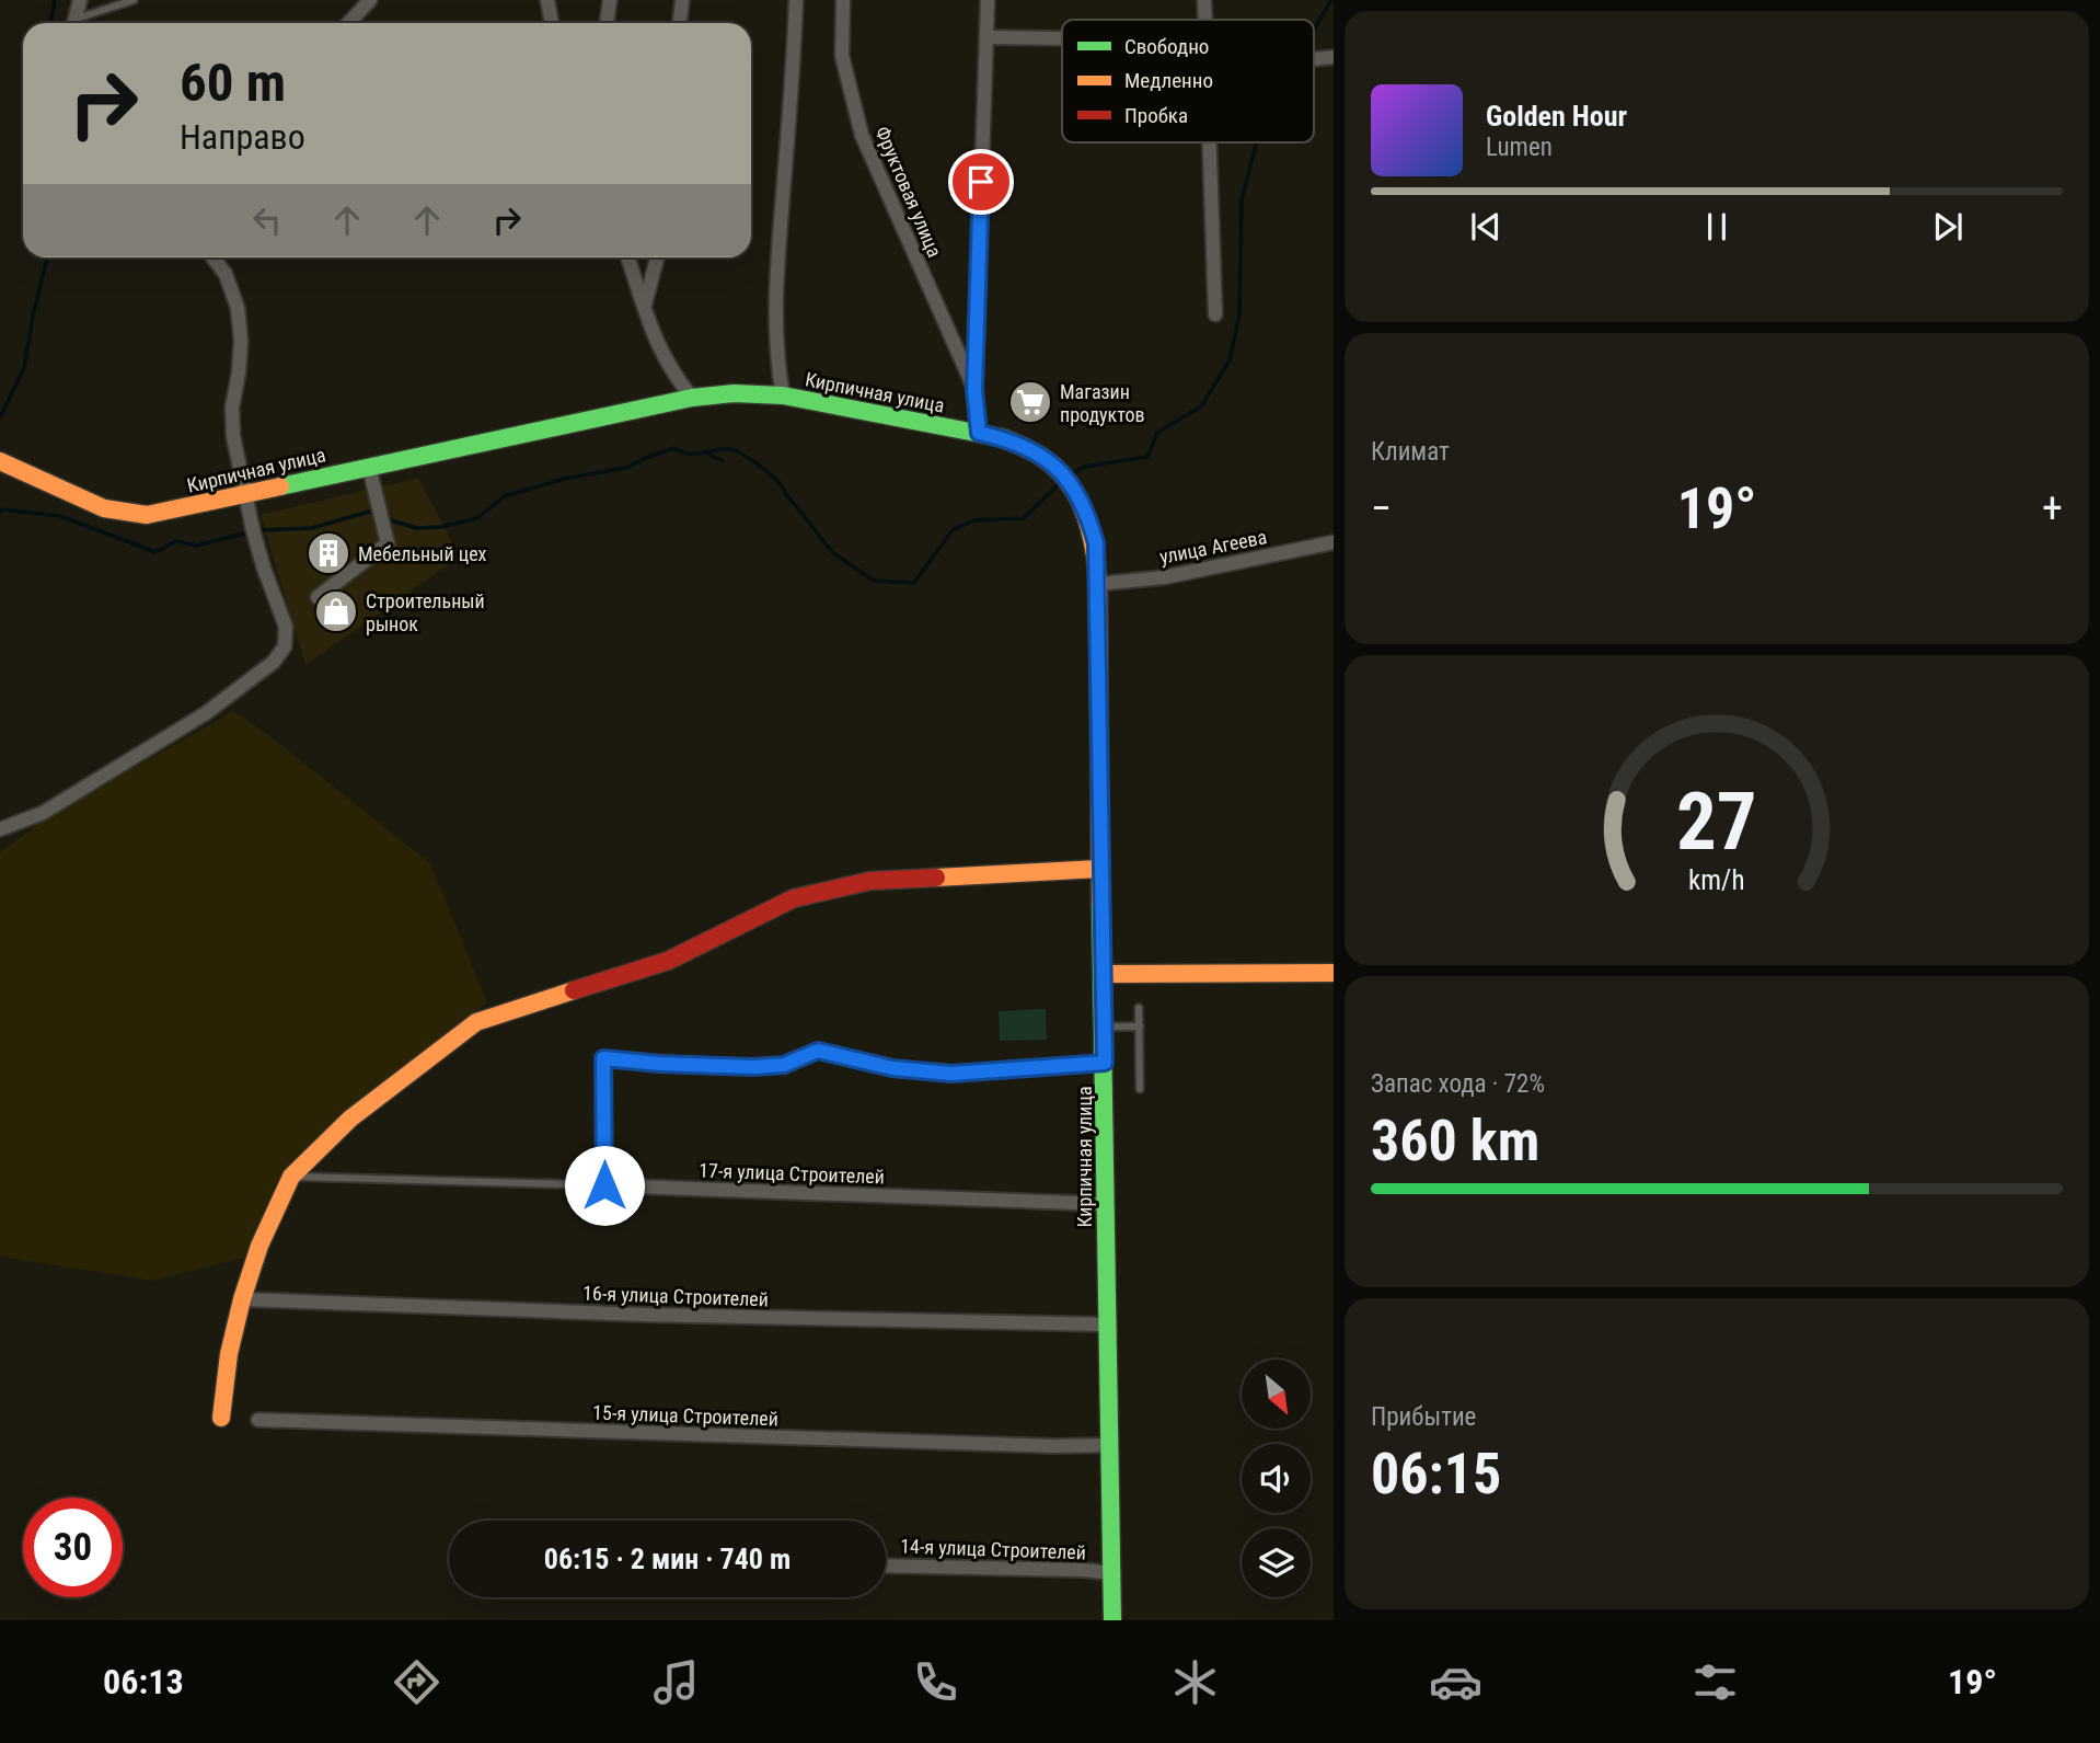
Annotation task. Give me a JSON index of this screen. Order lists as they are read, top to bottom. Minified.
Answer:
{"streets":{"main road":["Кирпичная улица"],"street":["Фруктовая улица","улица Агеева","17-я улица Строителей","16-я улица Строителей","15-я улица Строителей","14-я улица Строителей"]},"crossings":[["Кирпичная улица","улица Агеева"],["Кирпичная улица","17-я улица Строителей"],["Кирпичная улица","16-я улица Строителей"],["Кирпичная улица","15-я улица Строителей"],["Кирпичная улица","14-я улица Строителей"]],"places":{"supermarket":["Магазин продуктов"],"building":["Мебельный цех"],"shop":["Строительный рынок"]},"legend":["Свободно","Медленно","Пробка"],"north":"bottom right","page":{"turn":["60 m","Направо"],"song":["Golden Hour","Lumen"],"tile":["Климат",["Запас хода · 72%","360 km"],["Прибытие","06:15"]],"heat":["−","19°","+"],"limit":"30","trip":"06:15 · 2 мин · 740 m","tabs":["06:13","19°"],"gauge":["27","km/h"]}}
